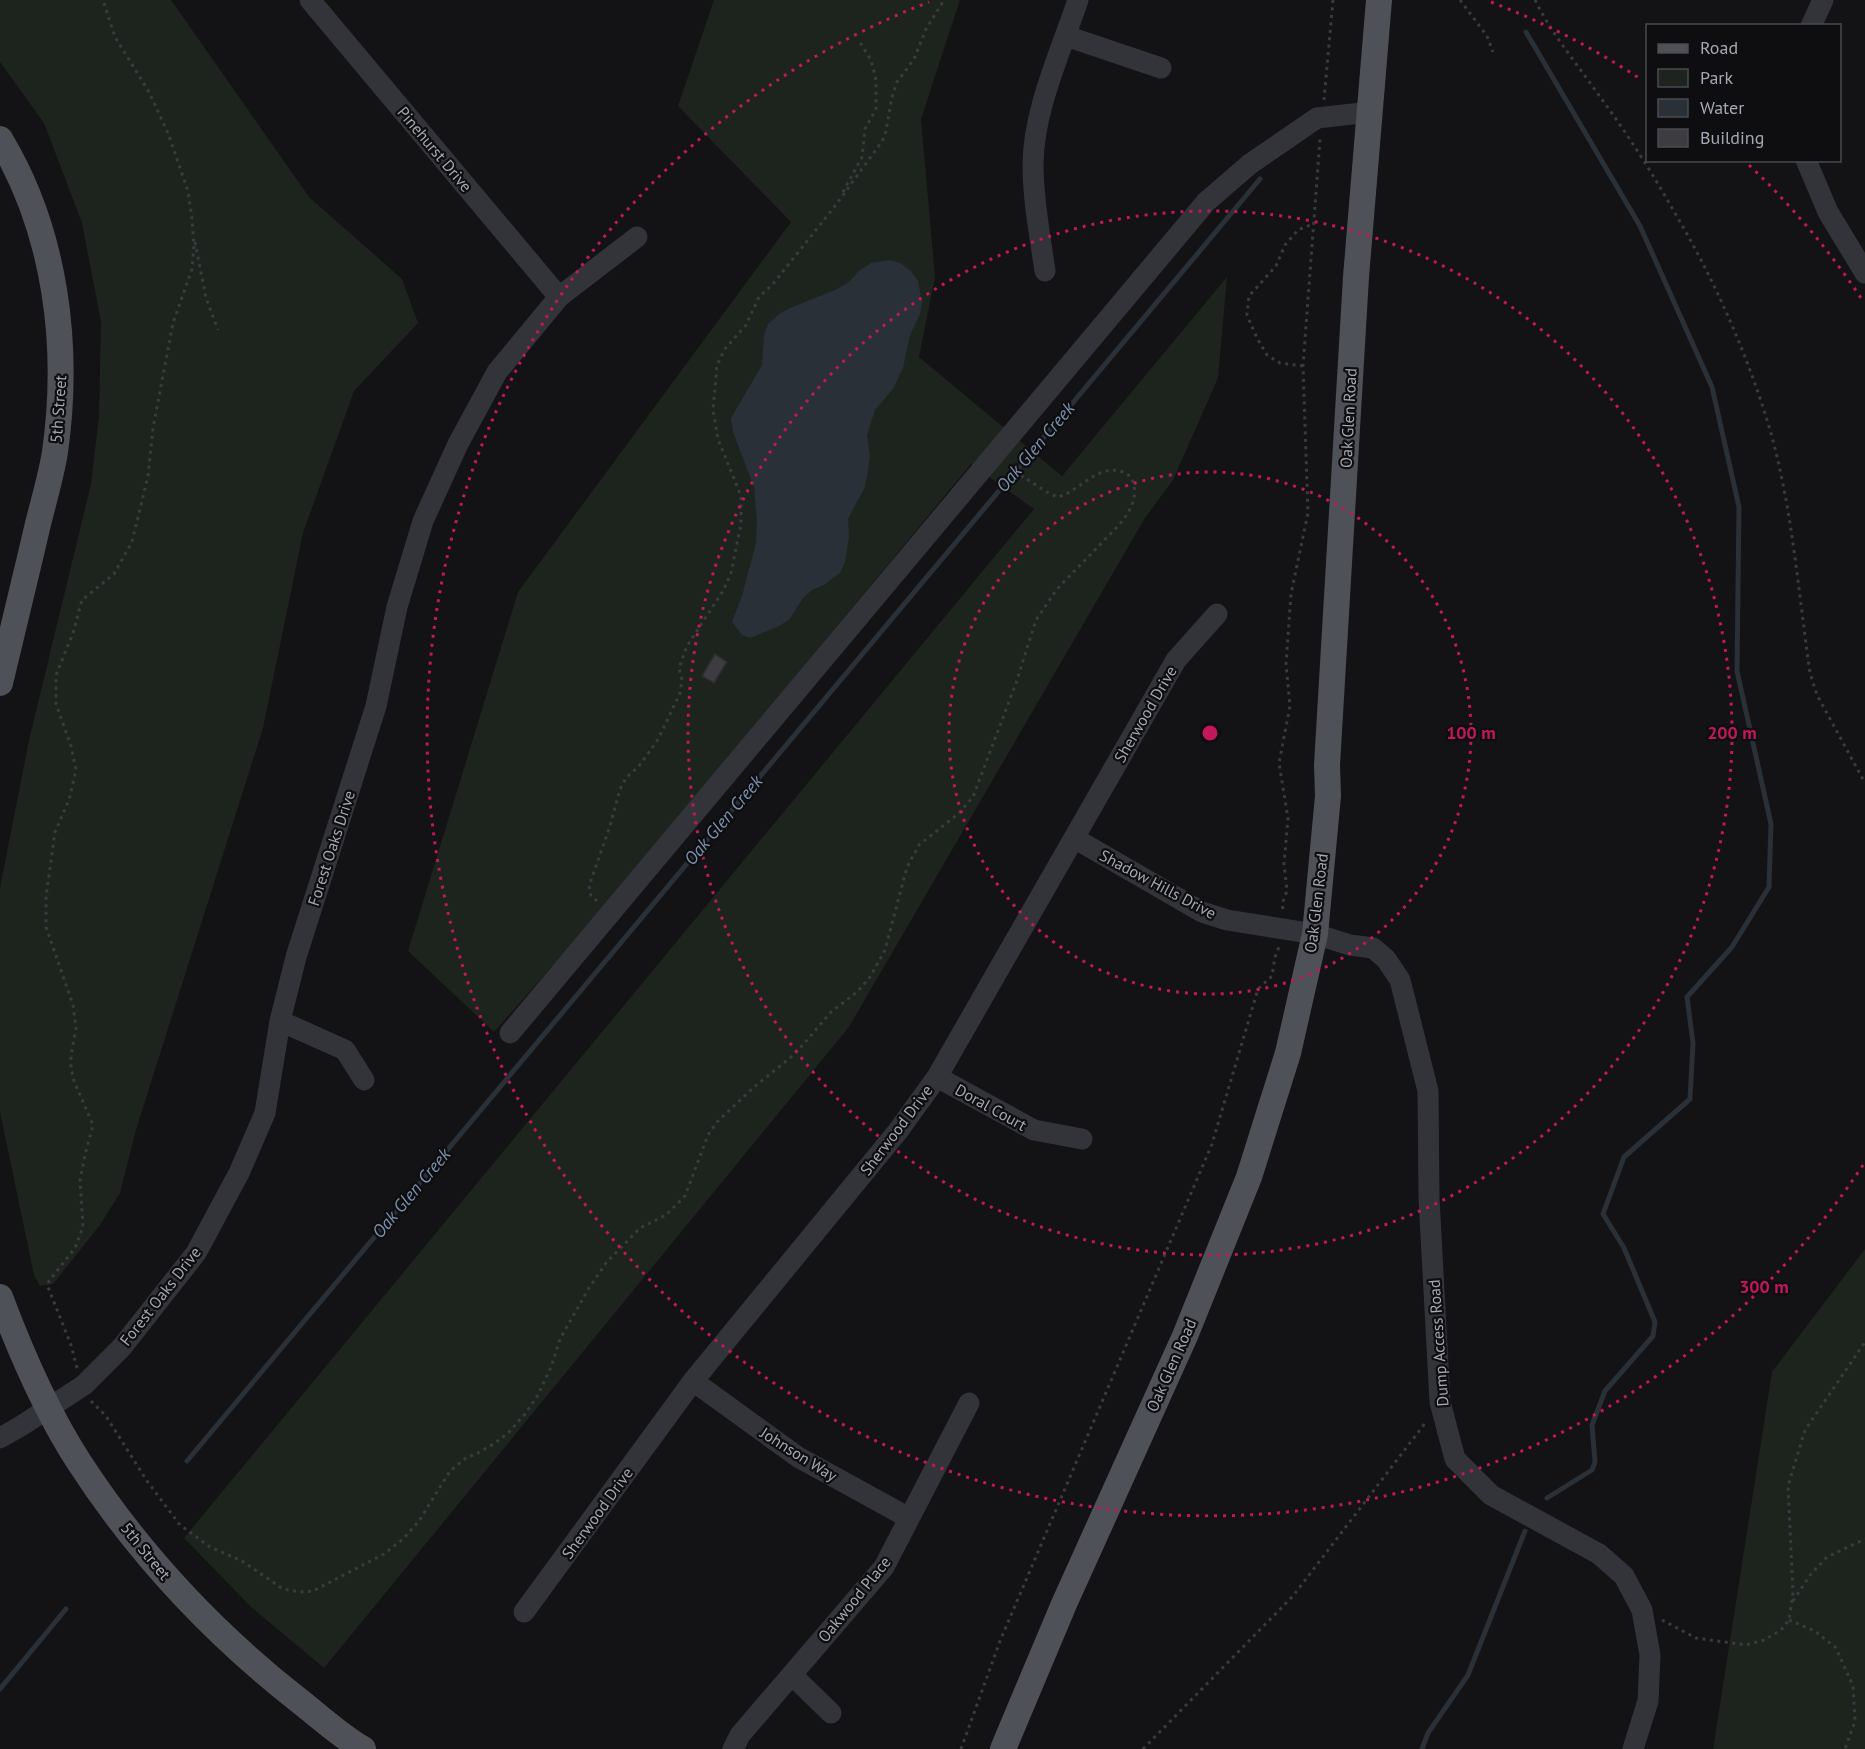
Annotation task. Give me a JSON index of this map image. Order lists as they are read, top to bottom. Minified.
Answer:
{"streets":{"main road":["5th Street","Oak Glen Road"],"street":["Pinehurst Drive","Sherwood Drive","Forest Oaks Drive","Shadow Hills Drive","Doral Court","Dump Access Road","Johnson Way","Oakwood Place"]},"crossings":[["Pinehurst Drive","Forest Oaks Drive"],["5th Street","Forest Oaks Drive"],["Oak Glen Road","Shadow Hills Drive"],["Oak Glen Road","Dump Access Road"],["Sherwood Drive","Shadow Hills Drive"],["Sherwood Drive","Doral Court"],["Sherwood Drive","Johnson Way"],["Shadow Hills Drive","Dump Access Road"],["Johnson Way","Oakwood Place"]],"water":["Oak Glen Creek"],"legend":["Road","Park","Water","Building"],"rings":["100 m","200 m","300 m"]}
